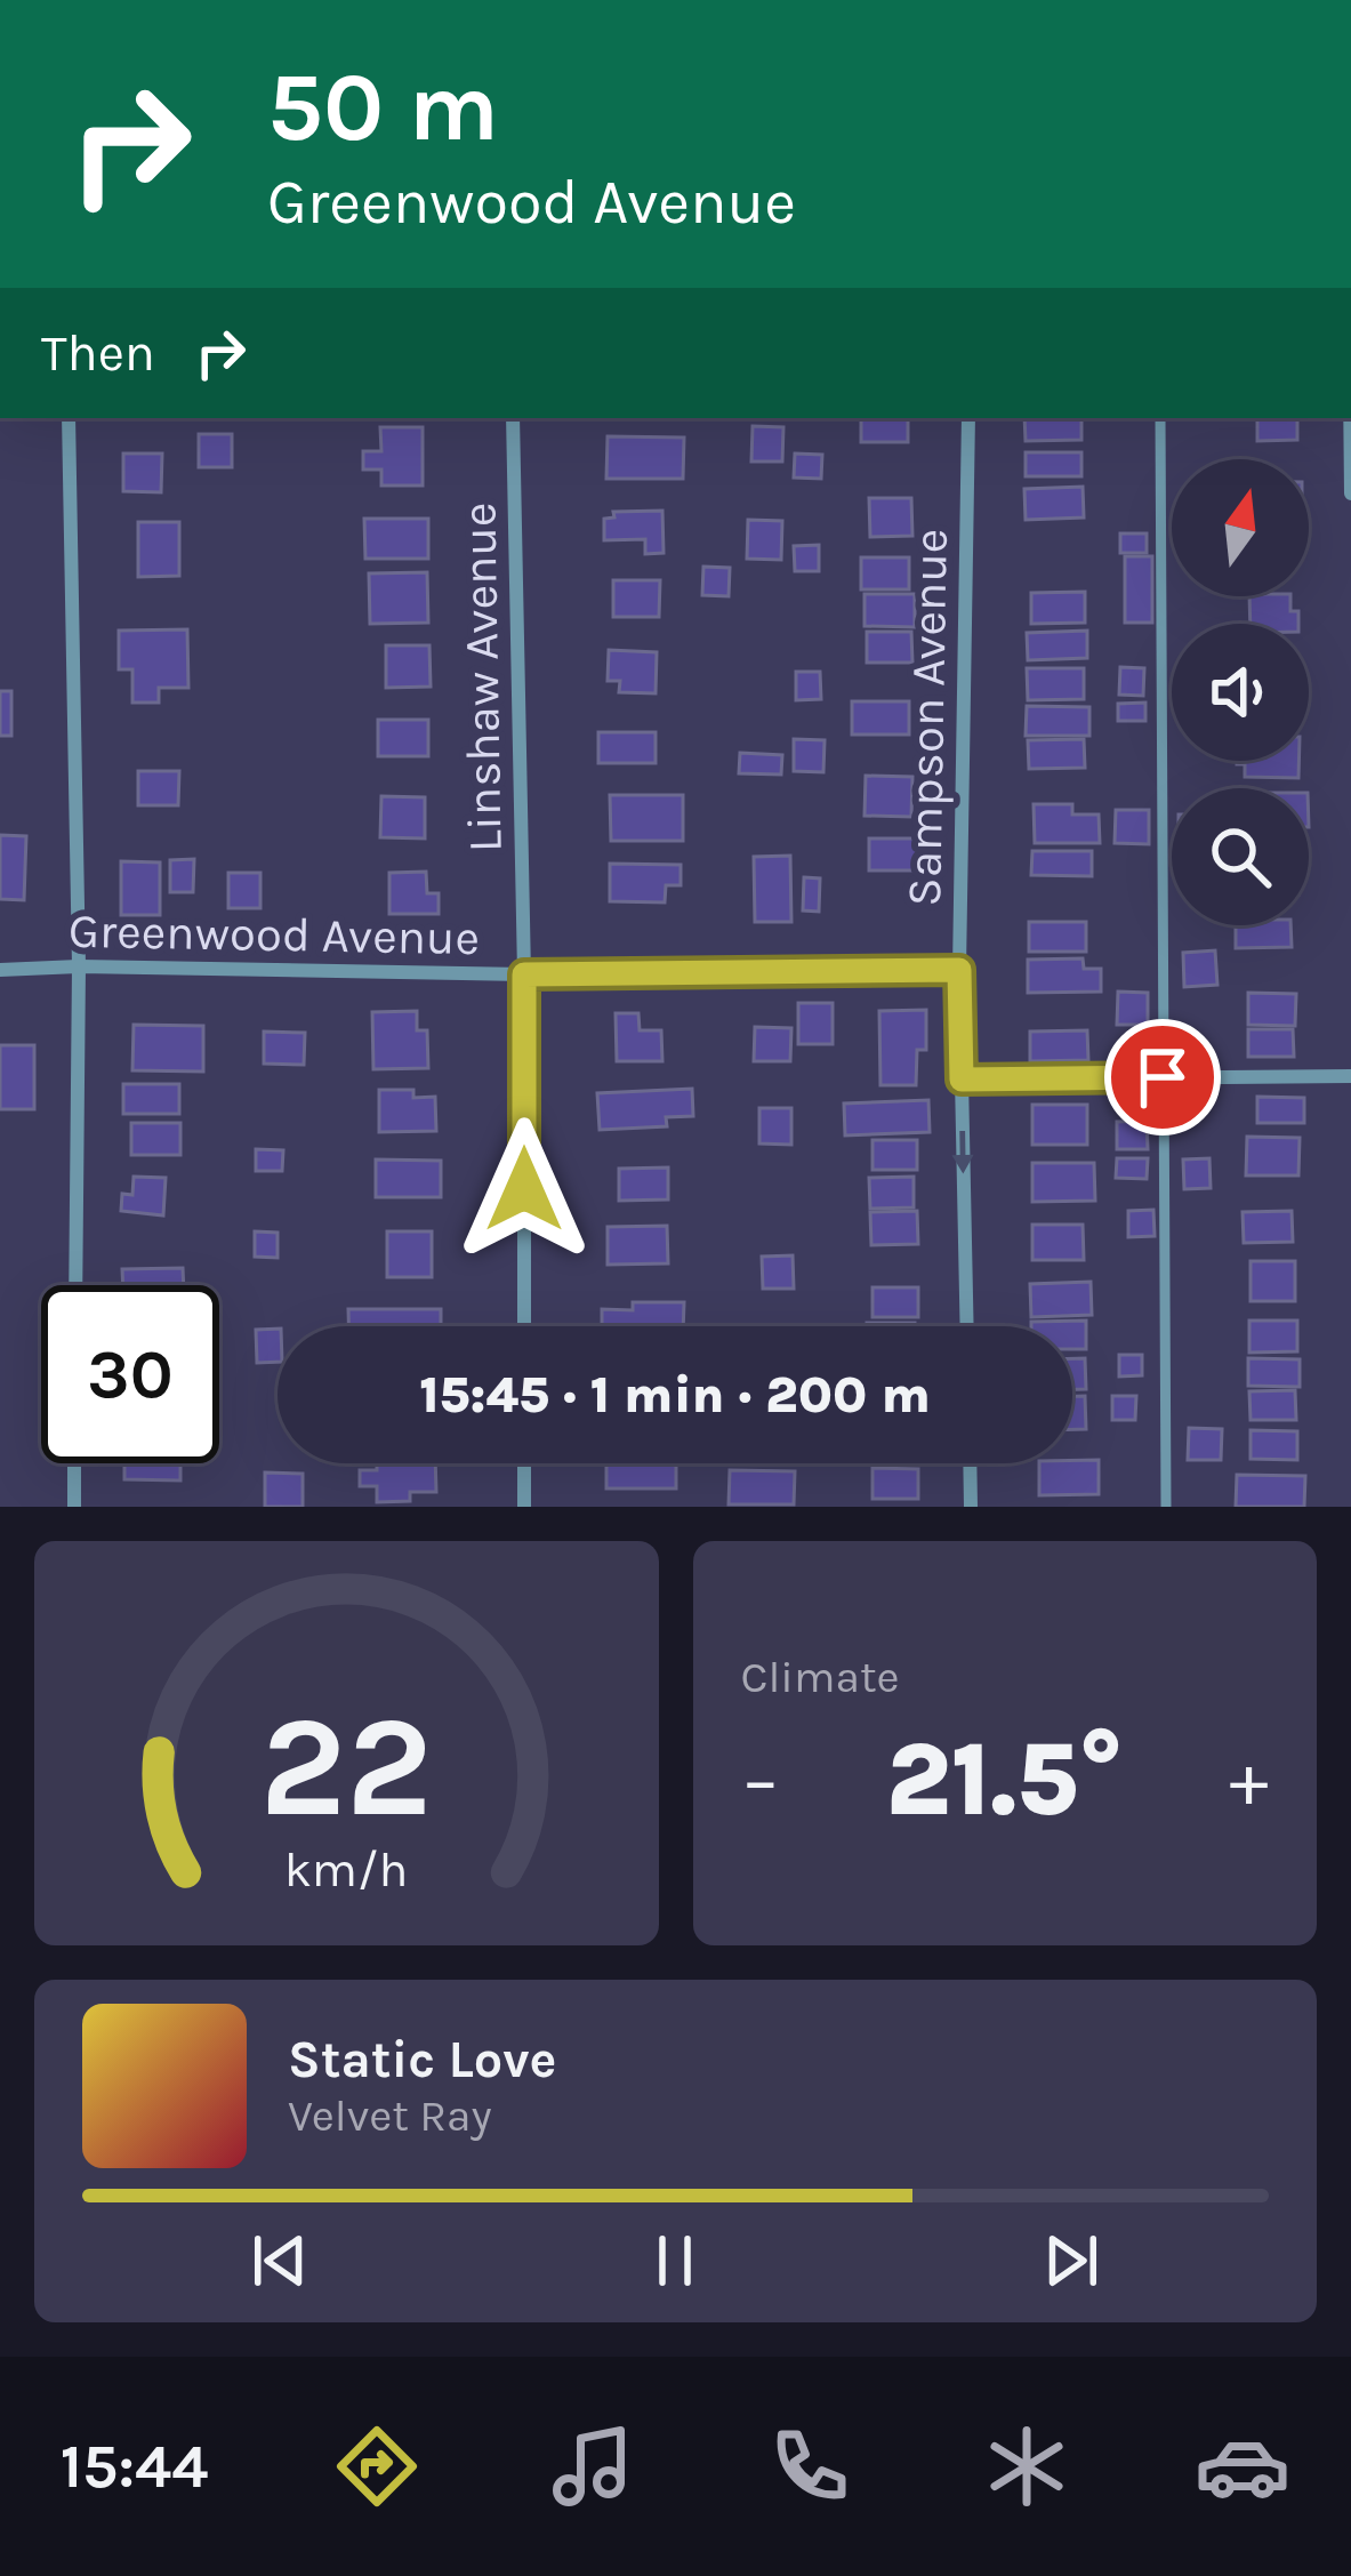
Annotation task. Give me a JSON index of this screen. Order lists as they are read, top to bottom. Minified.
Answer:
{"streets":{"street":["Linshaw Avenue","Sampson Avenue","Greenwood Avenue"]},"crossings":[["Linshaw Avenue","Greenwood Avenue"],["Sampson Avenue","Greenwood Avenue"]],"north":"top","page":{"turn":["50 m","Greenwood Avenue"],"then":"Then","limit":"30","trip":"15:45 · 1 min · 200 m","tile":"Climate","heat":["−","21.5°","+"],"song":["Static Love","Velvet Ray"],"tabs":"15:44","gauge":["22","km/h"]}}
